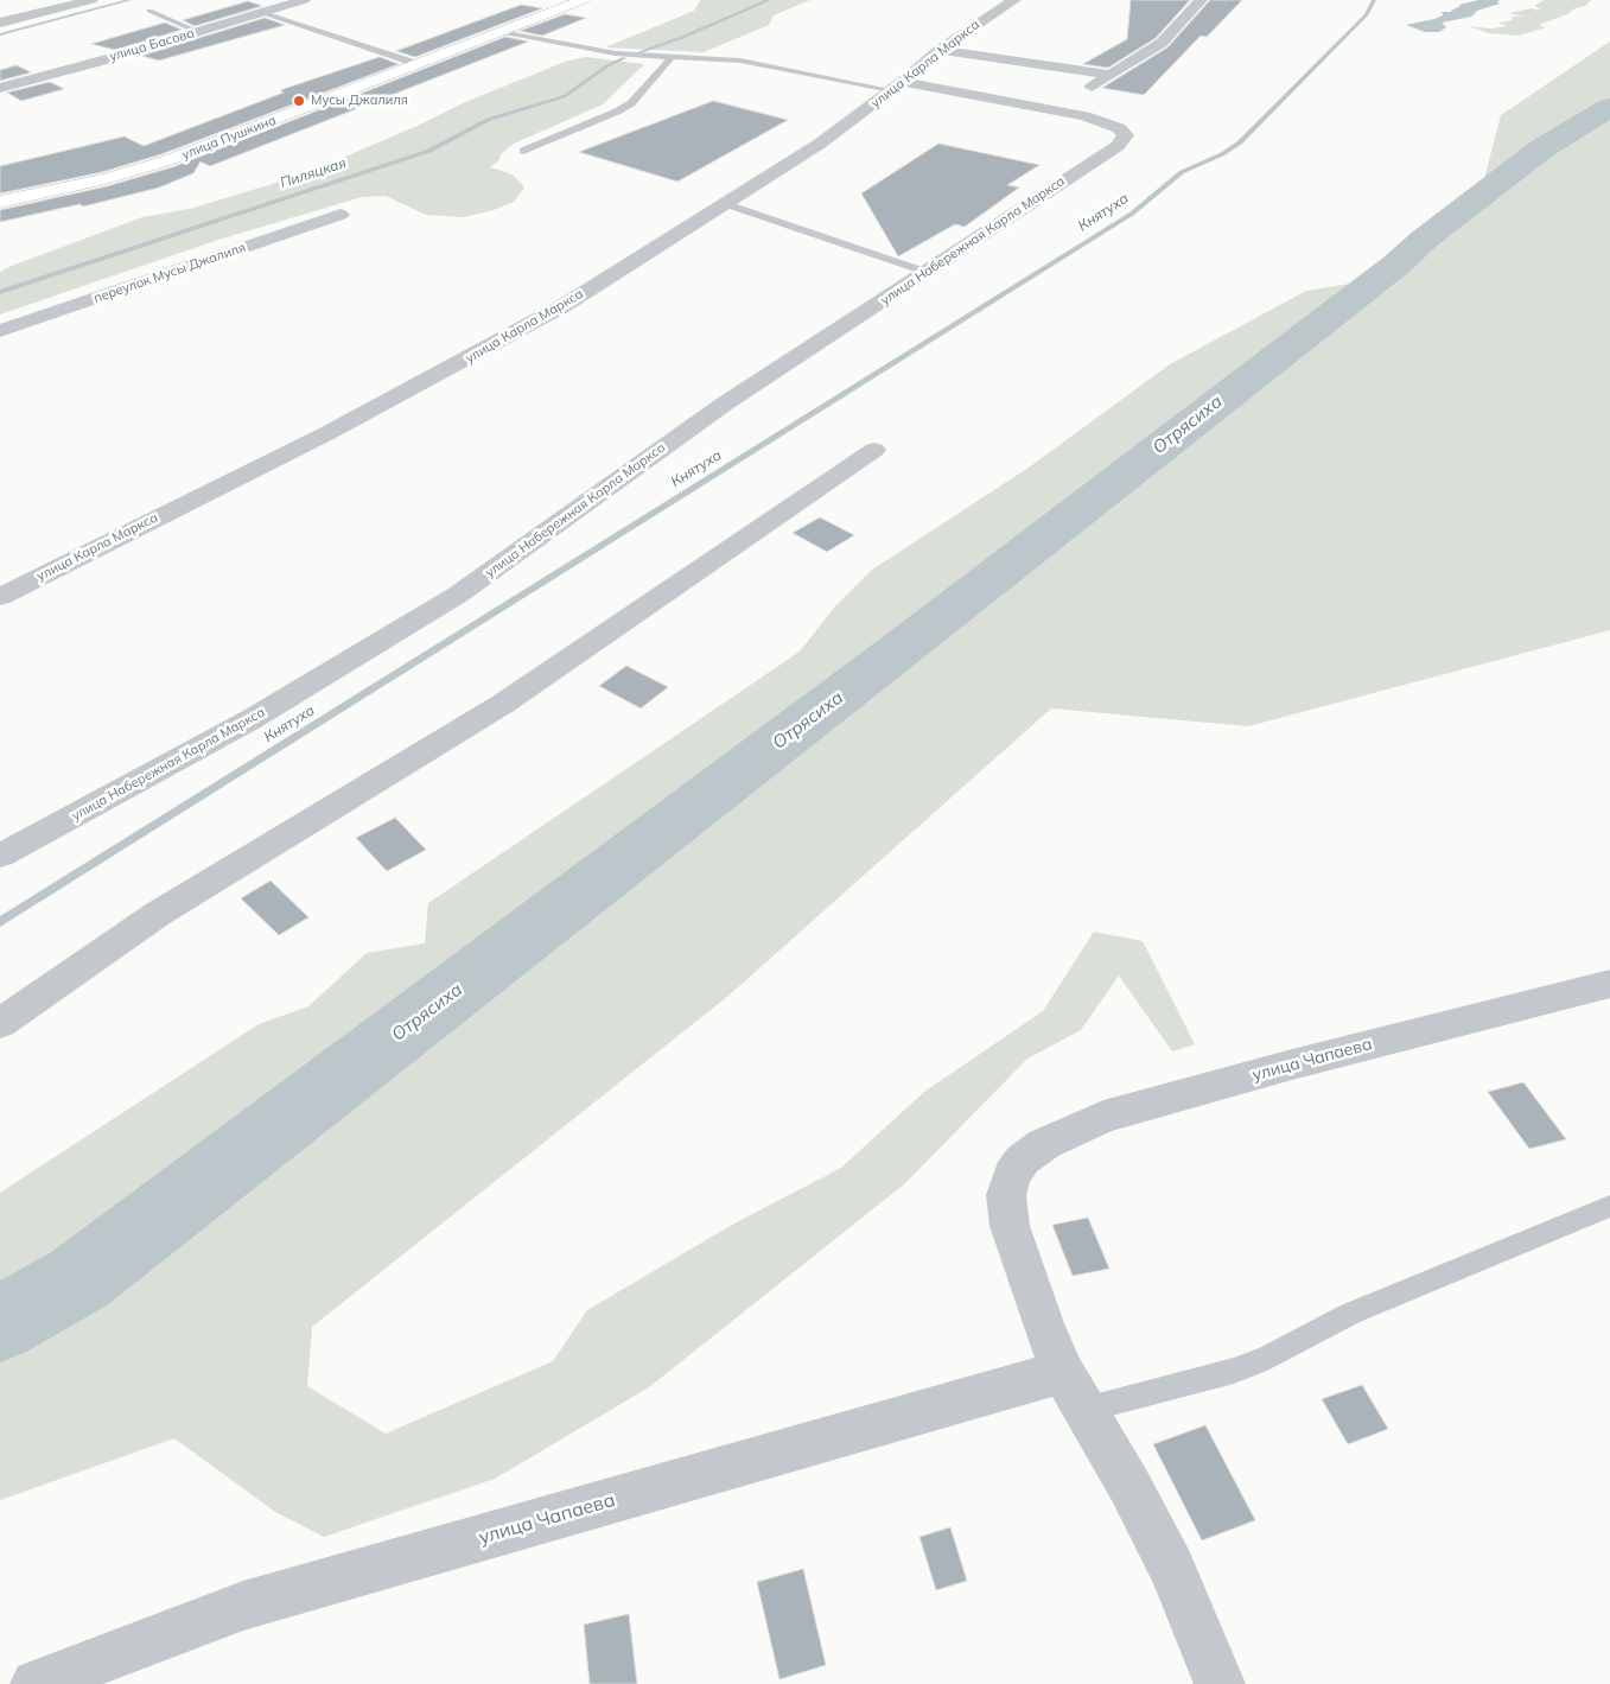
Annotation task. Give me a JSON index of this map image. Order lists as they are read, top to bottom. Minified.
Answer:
{"streets":{"street":["улица Басова","улица Карла Маркса","улица Пушкина","улица Набережная Карла Маркса","переулок Мусы Джалиля","улица Чапаева"]},"crossings":[["улица Карла Маркса","улица Набережная Карла Маркса"]],"water":["Пиляцкая","Княтуха","Отрясиха"],"places":["Мусы Джалиля"]}
